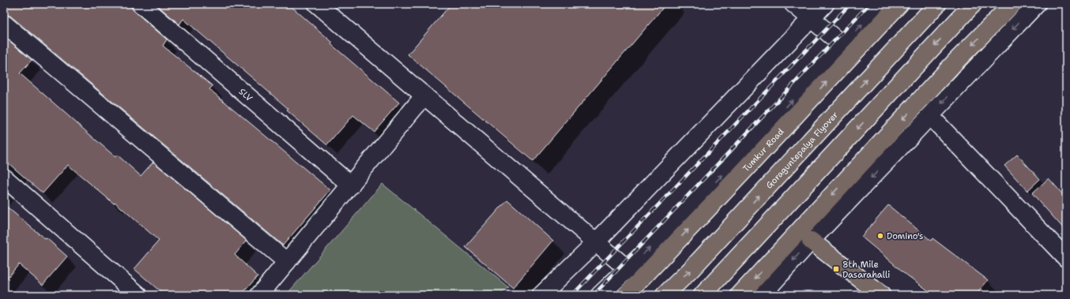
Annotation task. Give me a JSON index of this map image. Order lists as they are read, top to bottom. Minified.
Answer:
{"streets":{"main road":["Tumkur Road","Goraguntepalya Flyover"],"street":["SLV"]},"places":{"other":["Domino's"],"transit":["8th Mile Dasarahalli"]}}
